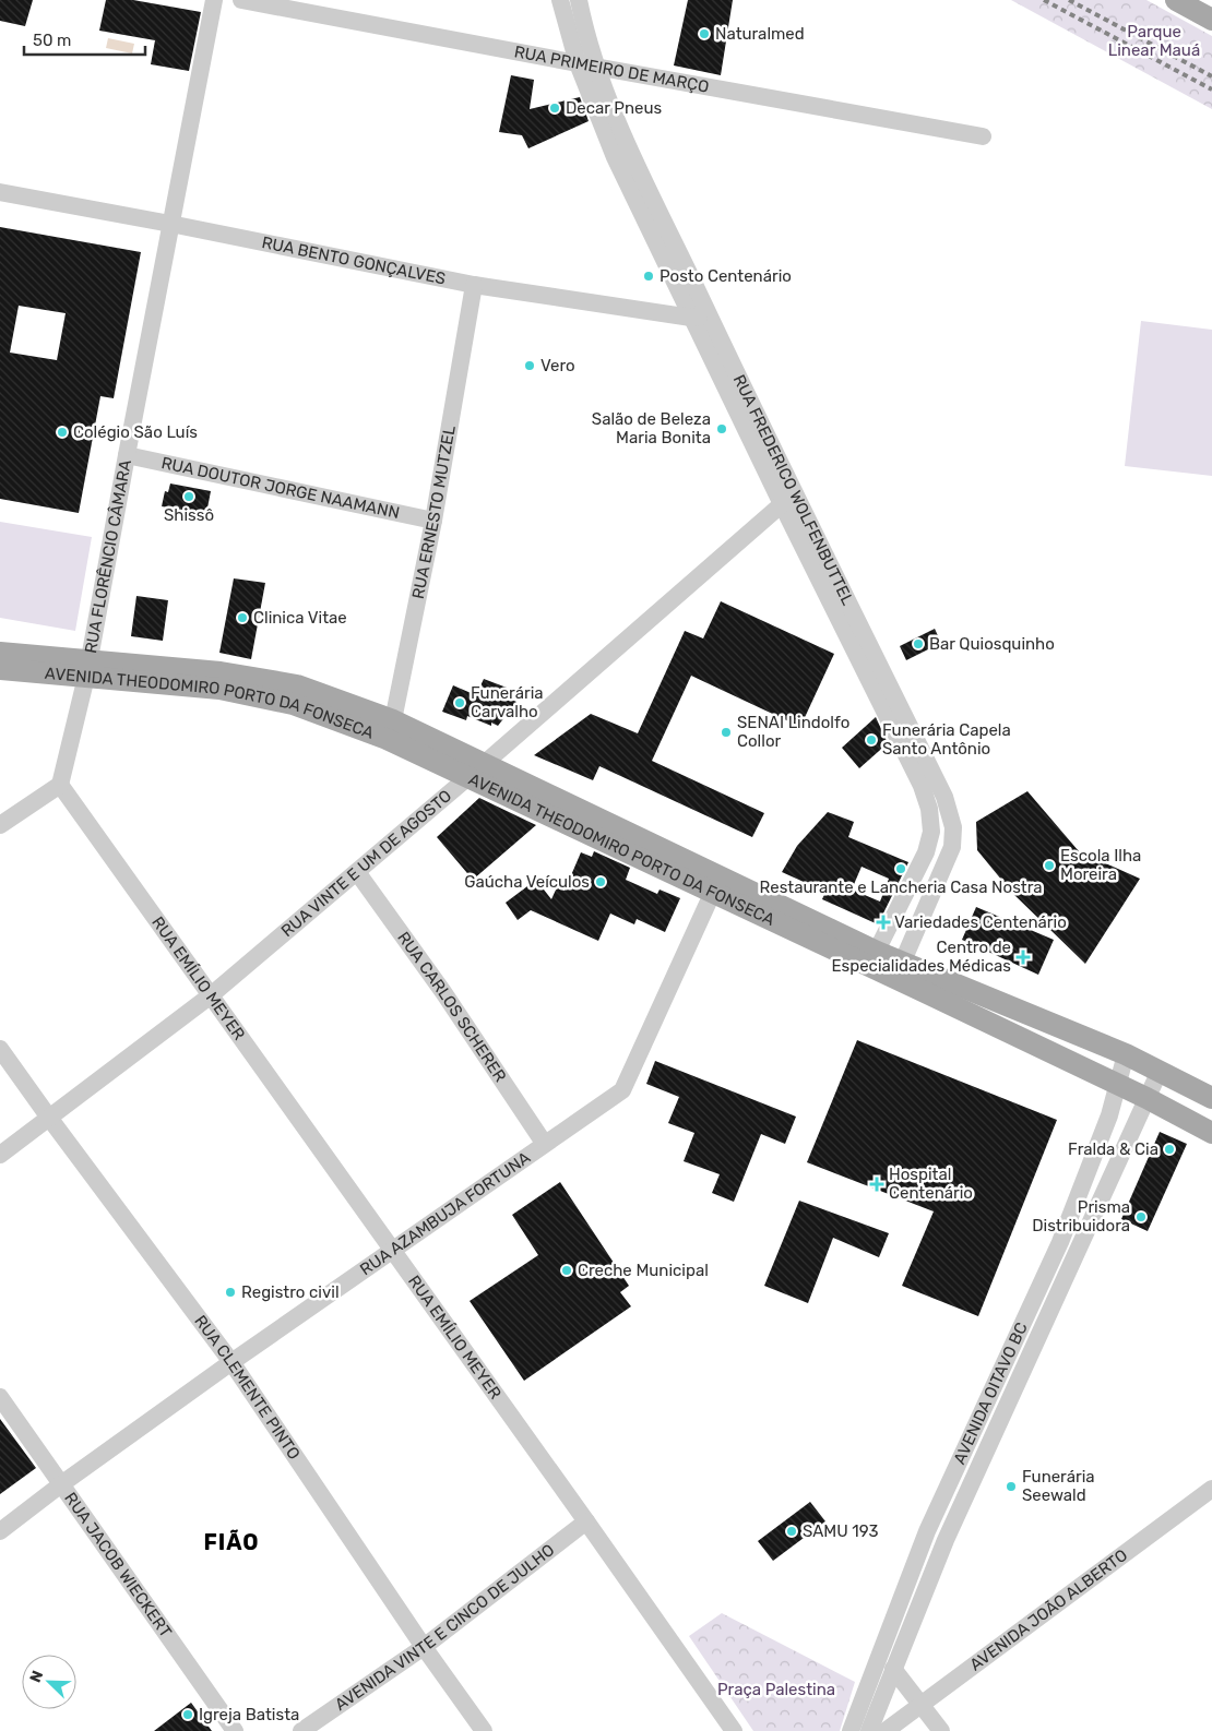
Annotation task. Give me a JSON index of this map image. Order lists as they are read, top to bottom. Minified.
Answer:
{"streets":{"main road":["AVENIDA THEODOMIRO PORTO DA FONSECA"],"street":["RUA PRIMEIRO DE MARÇO","RUA BENTO GONÇALVES","RUA DOUTOR JORGE NAAMANN","RUA FREDERICO WOLFENBUTTEL","RUA ERNESTO MUTZEL","RUA FLORÊNCIO CÂMARA","RUA VINTE E UM DE AGOSTO","RUA EMÍLIO MEYER","RUA CARLOS SCHERER","RUA AZAMBUJA FORTUNA","RUA CLEMENTE PINTO","AVENIDA OITAVO BC","RUA JACOB WIECKERT","AVENIDA JOÃO ALBERTO","AVENIDA VINTE E CINCO DE JULHO"]},"crossings":[["RUA PRIMEIRO DE MARÇO","RUA FREDERICO WOLFENBUTTEL"],["RUA BENTO GONÇALVES","RUA FREDERICO WOLFENBUTTEL"],["RUA BENTO GONÇALVES","RUA ERNESTO MUTZEL"],["RUA BENTO GONÇALVES","RUA FLORÊNCIO CÂMARA"],["RUA DOUTOR JORGE NAAMANN","RUA ERNESTO MUTZEL"],["RUA DOUTOR JORGE NAAMANN","RUA FLORÊNCIO CÂMARA"],["RUA FREDERICO WOLFENBUTTEL","AVENIDA THEODOMIRO PORTO DA FONSECA"],["RUA FREDERICO WOLFENBUTTEL","RUA VINTE E UM DE AGOSTO"],["RUA ERNESTO MUTZEL","AVENIDA THEODOMIRO PORTO DA FONSECA"],["RUA FLORÊNCIO CÂMARA","AVENIDA THEODOMIRO PORTO DA FONSECA"],["RUA FLORÊNCIO CÂMARA","RUA EMÍLIO MEYER"],["AVENIDA THEODOMIRO PORTO DA FONSECA","RUA VINTE E UM DE AGOSTO"],["AVENIDA THEODOMIRO PORTO DA FONSECA","RUA AZAMBUJA FORTUNA"],["AVENIDA THEODOMIRO PORTO DA FONSECA","AVENIDA OITAVO BC"],["RUA VINTE E UM DE AGOSTO","RUA EMÍLIO MEYER"],["RUA VINTE E UM DE AGOSTO","RUA CARLOS SCHERER"],["RUA VINTE E UM DE AGOSTO","RUA CLEMENTE PINTO"],["RUA EMÍLIO MEYER","RUA AZAMBUJA FORTUNA"],["RUA EMÍLIO MEYER","AVENIDA VINTE E CINCO DE JULHO"],["RUA CARLOS SCHERER","RUA AZAMBUJA FORTUNA"],["RUA AZAMBUJA FORTUNA","RUA CLEMENTE PINTO"],["RUA AZAMBUJA FORTUNA","RUA JACOB WIECKERT"],["RUA CLEMENTE PINTO","AVENIDA VINTE E CINCO DE JULHO"]],"districts":["FIÃO"],"parks":["Parque Linear Mauá","Praça Palestina"],"places":{"other":["Naturalmed","Decar Pneus","Posto Centenário","Vero","Salão de Beleza Maria Bonita","Colégio São Luís","Shissô","Clinica Vitae","Bar Quiosquinho","Funerária Carvalho","SENAI Lindolfo Collor","Funerária Capela Santo Antônio","Escola Ilha Moreira","Restaurante e Lancheria Casa Nostra","Gaúcha Veículos","Fralda & Cia","Prisma Distribuidora","Creche Municipal","Registro civil","Funerária Seewald","SAMU 193","Igreja Batista"],"health":["Variedades Centenário","Centro de Especialidades Médicas","Hospital Centenário"]},"scale_bar":"50 m","north":"top left"}
